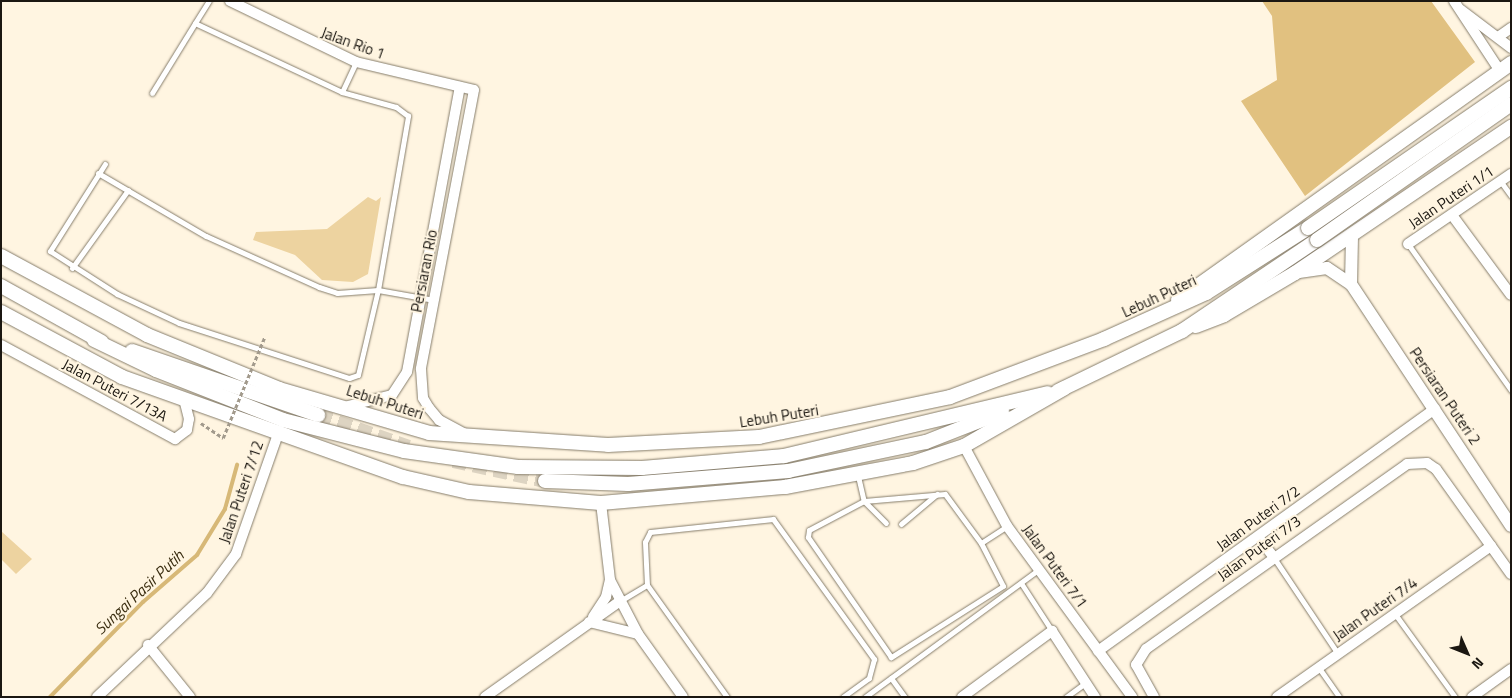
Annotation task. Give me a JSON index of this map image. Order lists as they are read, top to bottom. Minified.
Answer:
{"streets":{"main road":["Lebuh Puteri"],"street":["Jalan Rio 1","Jalan Puteri 1/1","Persiaran Rio","Jalan Puteri 7/13A","Persiaran Puteri 2","Jalan Puteri 7/12","Jalan Puteri 7/2","Jalan Puteri 7/3","Jalan Puteri 7/1","Jalan Puteri 7/4"]},"crossings":[["Jalan Rio 1","Persiaran Rio"],["Persiaran Rio","Lebuh Puteri"],["Persiaran Puteri 2","Jalan Puteri 7/2"],["Jalan Puteri 7/2","Jalan Puteri 7/1"],["Jalan Puteri 7/3","Jalan Puteri 7/4"]],"water":["Sungai Pasir Putih"],"north":"bottom right"}
